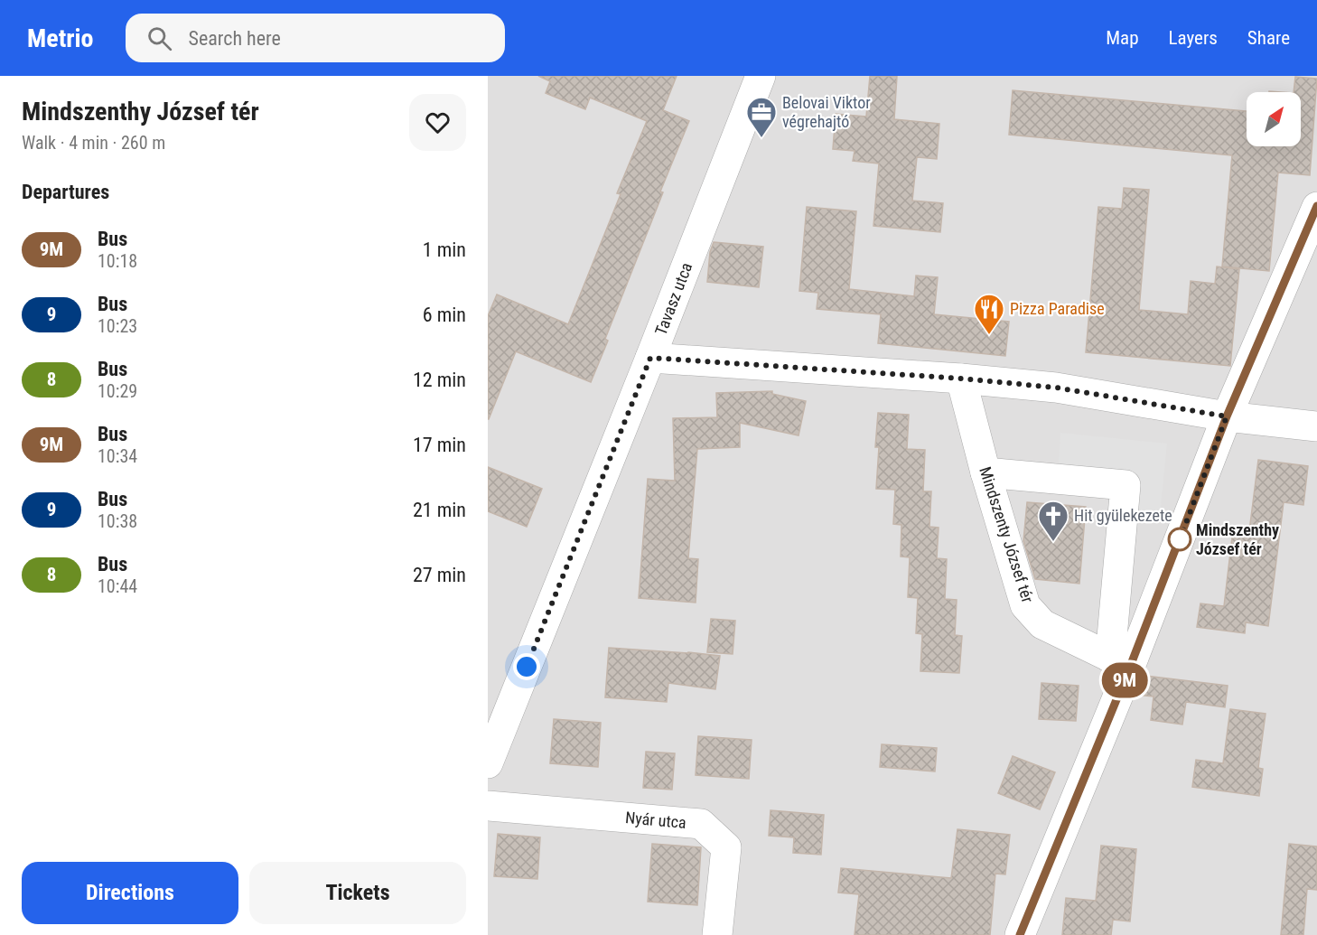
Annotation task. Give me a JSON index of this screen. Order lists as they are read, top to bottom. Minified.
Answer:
{"streets":{"street":["Tavasz utca","Mindszenty József tér","Nyár utca"]},"places":{"office":["Belovai Viktor végrehajtó"],"restaurant":["Pizza Paradise"],"other":["Mindszenthy József tér"],"church":["Hit gyülekezete"]},"lines":["bus line 9M"],"north":"top right","page":{"header":"Metrio","search":"Search here","nav":["Map","Layers","Share"],"heading":[["Mindszenthy József tér","Walk · 4 min · 260 m"],"Departures"],"on_map":"9M","list":[{"mark":"9M","name":"Bus","note":"10:18","value":"1 min"},{"mark":"9","name":"Bus","note":"10:23","value":"6 min"},{"mark":"8","name":"Bus","note":"10:29","value":"12 min"},{"mark":"9M","name":"Bus","note":"10:34","value":"17 min"},{"mark":"9","name":"Bus","note":"10:38","value":"21 min"},{"mark":"8","name":"Bus","note":"10:44","value":"27 min"}],"buttons":["Directions","Tickets"]}}
